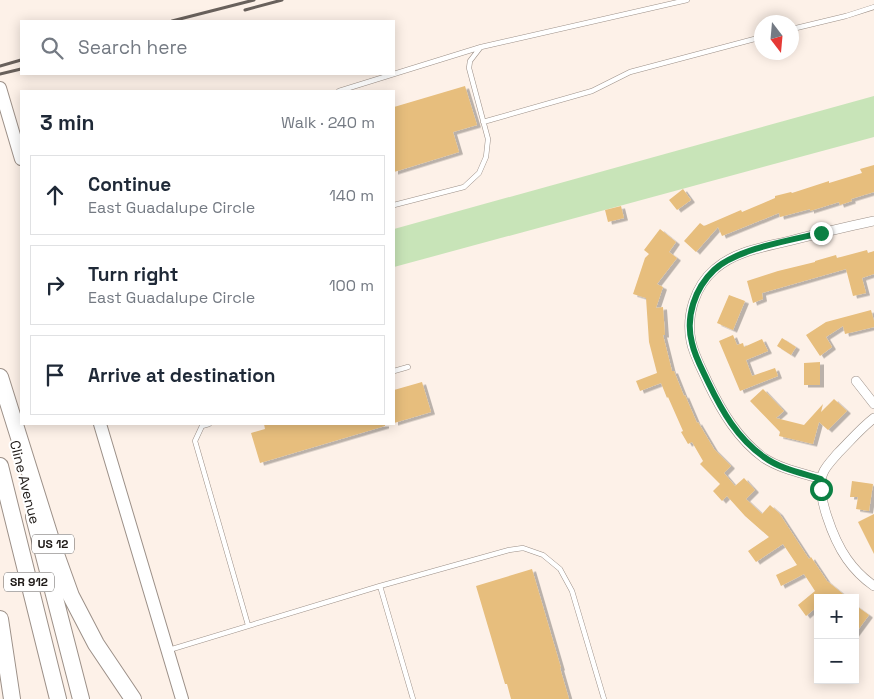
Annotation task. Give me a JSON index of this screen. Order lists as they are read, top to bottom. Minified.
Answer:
{"streets":{"highway":["Cline Avenue","US 12","SR 912"]},"crossings":[["Cline Avenue","US 12"]],"north":"bottom","page":{"search":"Search here","heading":["3 min","Walk · 240 m"],"list":[["Continue","East Guadalupe Circle","140 m"],["Turn right","East Guadalupe Circle","100 m"],"Arrive at destination"],"map_buttons":["+","−"]}}
